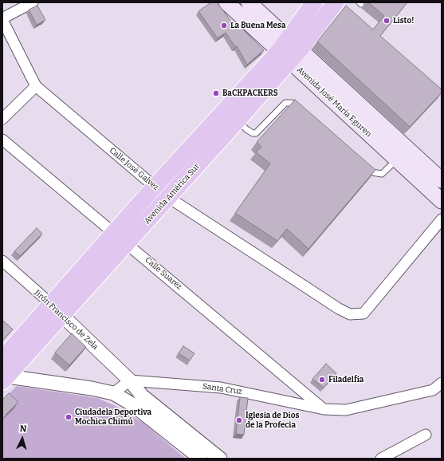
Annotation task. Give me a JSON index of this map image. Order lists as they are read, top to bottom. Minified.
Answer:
{"streets":{"main road":["Avenida José María Eguren","Avenida América Sur"],"street":["Calle José Galvez","Calle Suarez","Jirón Francisco de Zela","Santa Cruz"]},"crossings":[["Avenida José María Eguren","Avenida América Sur"],["Calle José Galvez","Avenida América Sur"],["Avenida América Sur","Calle Suarez"],["Avenida América Sur","Jirón Francisco de Zela"],["Calle Suarez","Santa Cruz"],["Jirón Francisco de Zela","Santa Cruz"]],"places":["Listo!","La Buena Mesa","BaCKPACKERS","Filadelfia","Ciudadela Deportiva Mochica Chimú","Iglesia de Dios de la Profecia"],"north":"top"}
